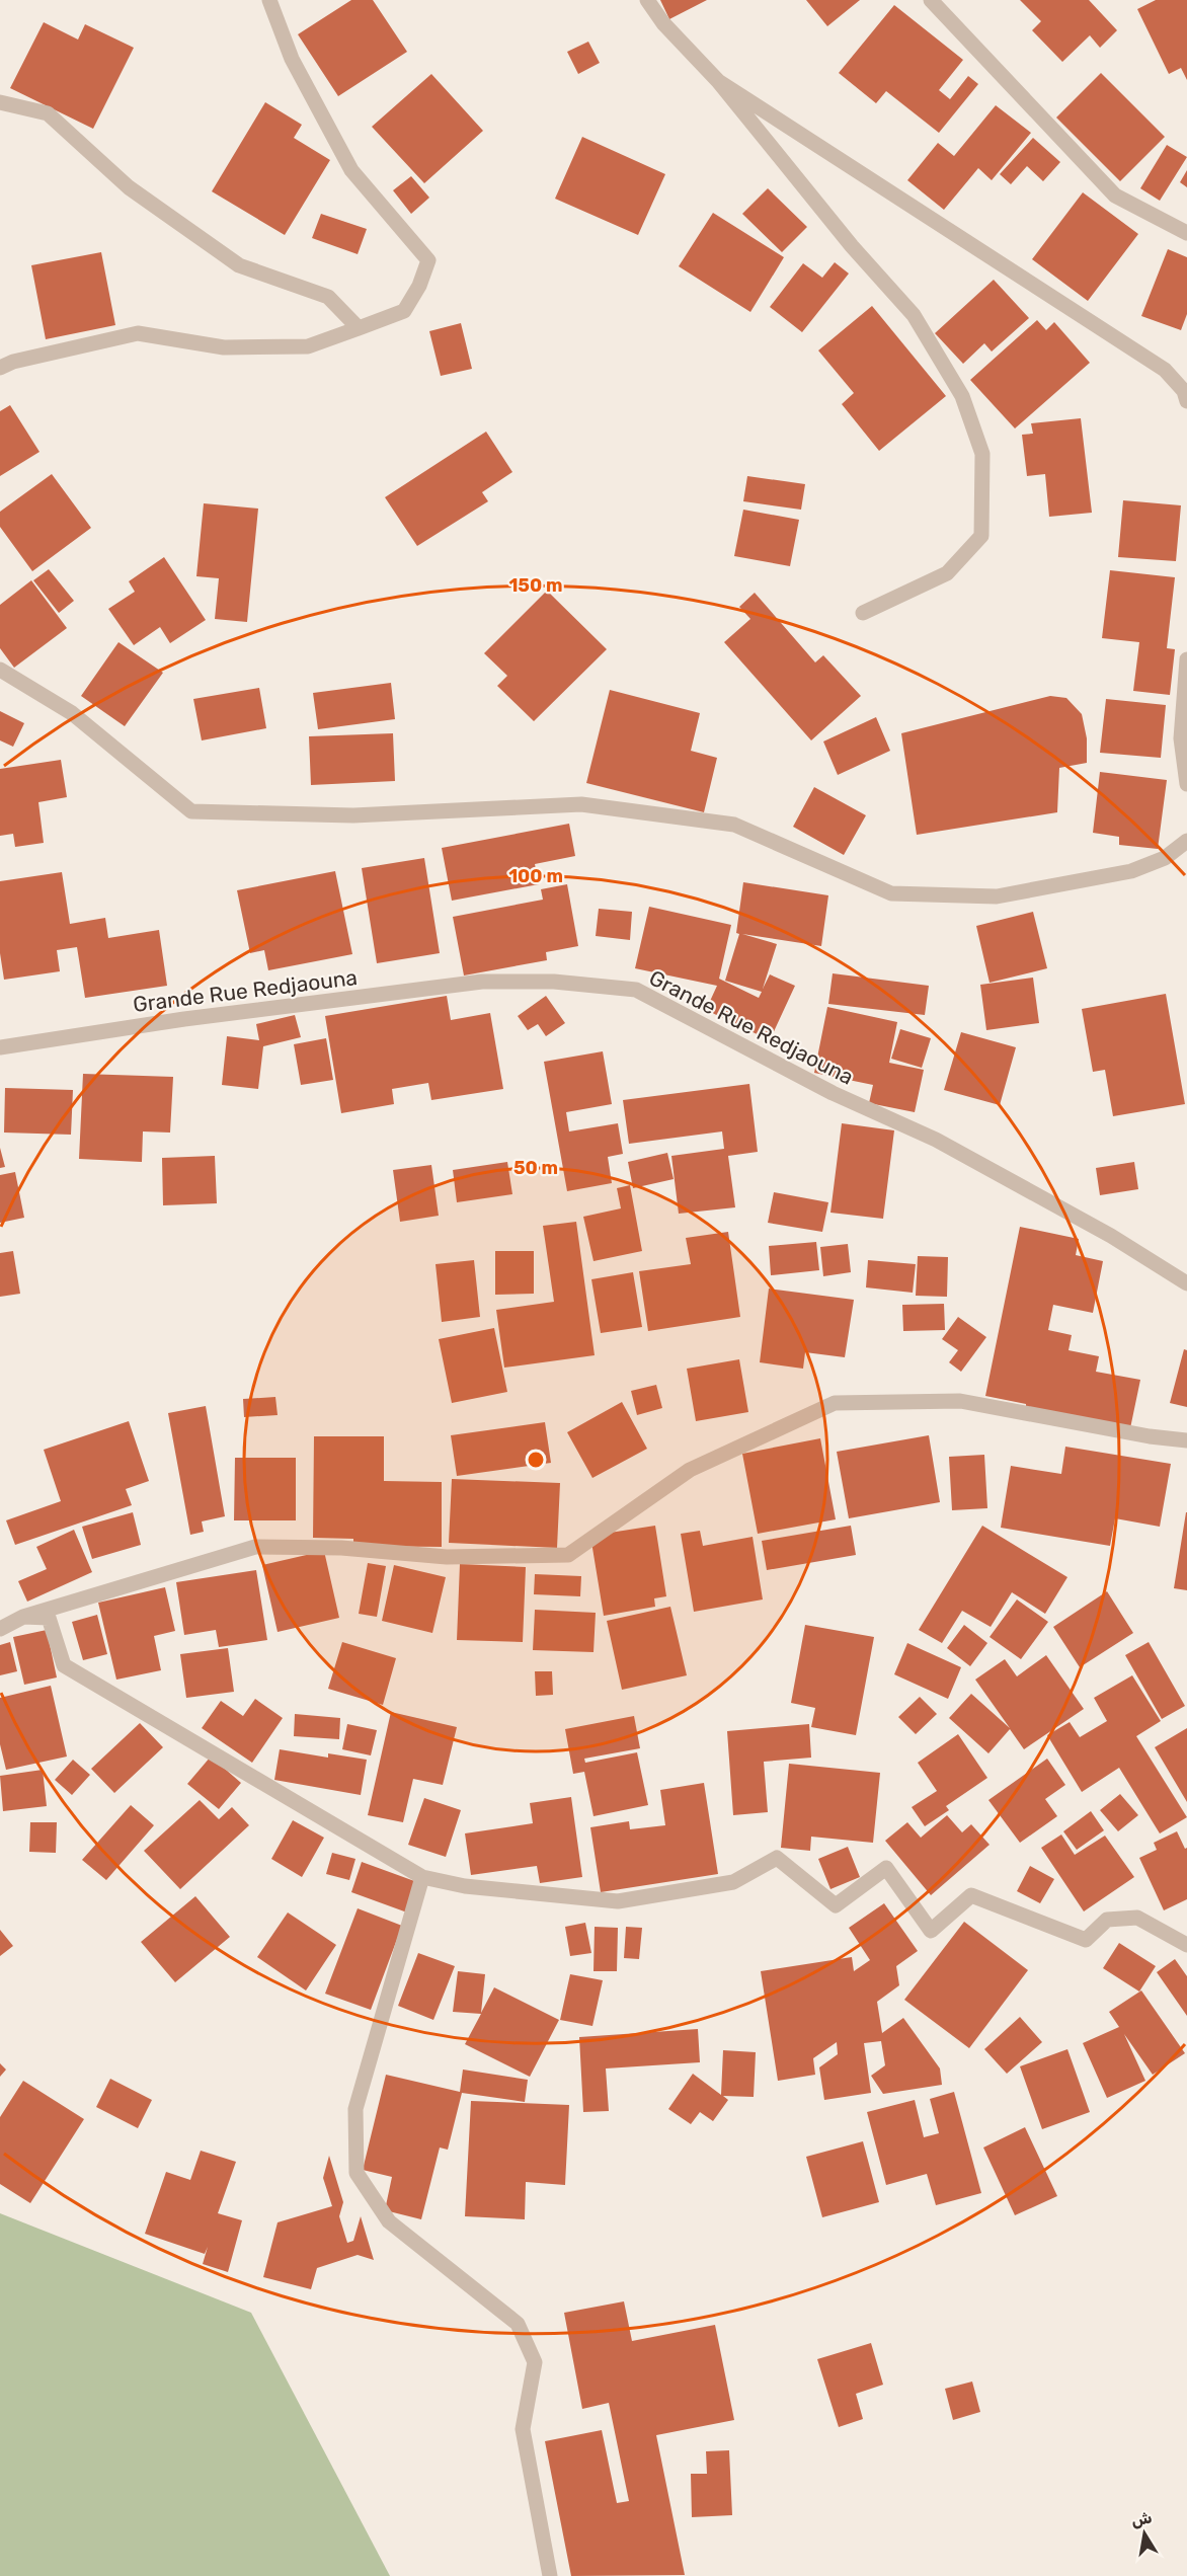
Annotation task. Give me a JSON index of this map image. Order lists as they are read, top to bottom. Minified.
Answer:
{"streets":{"street":["Grande Rue Redjaouna"]},"north":"top","rings":["150 m","100 m","50 m"]}
